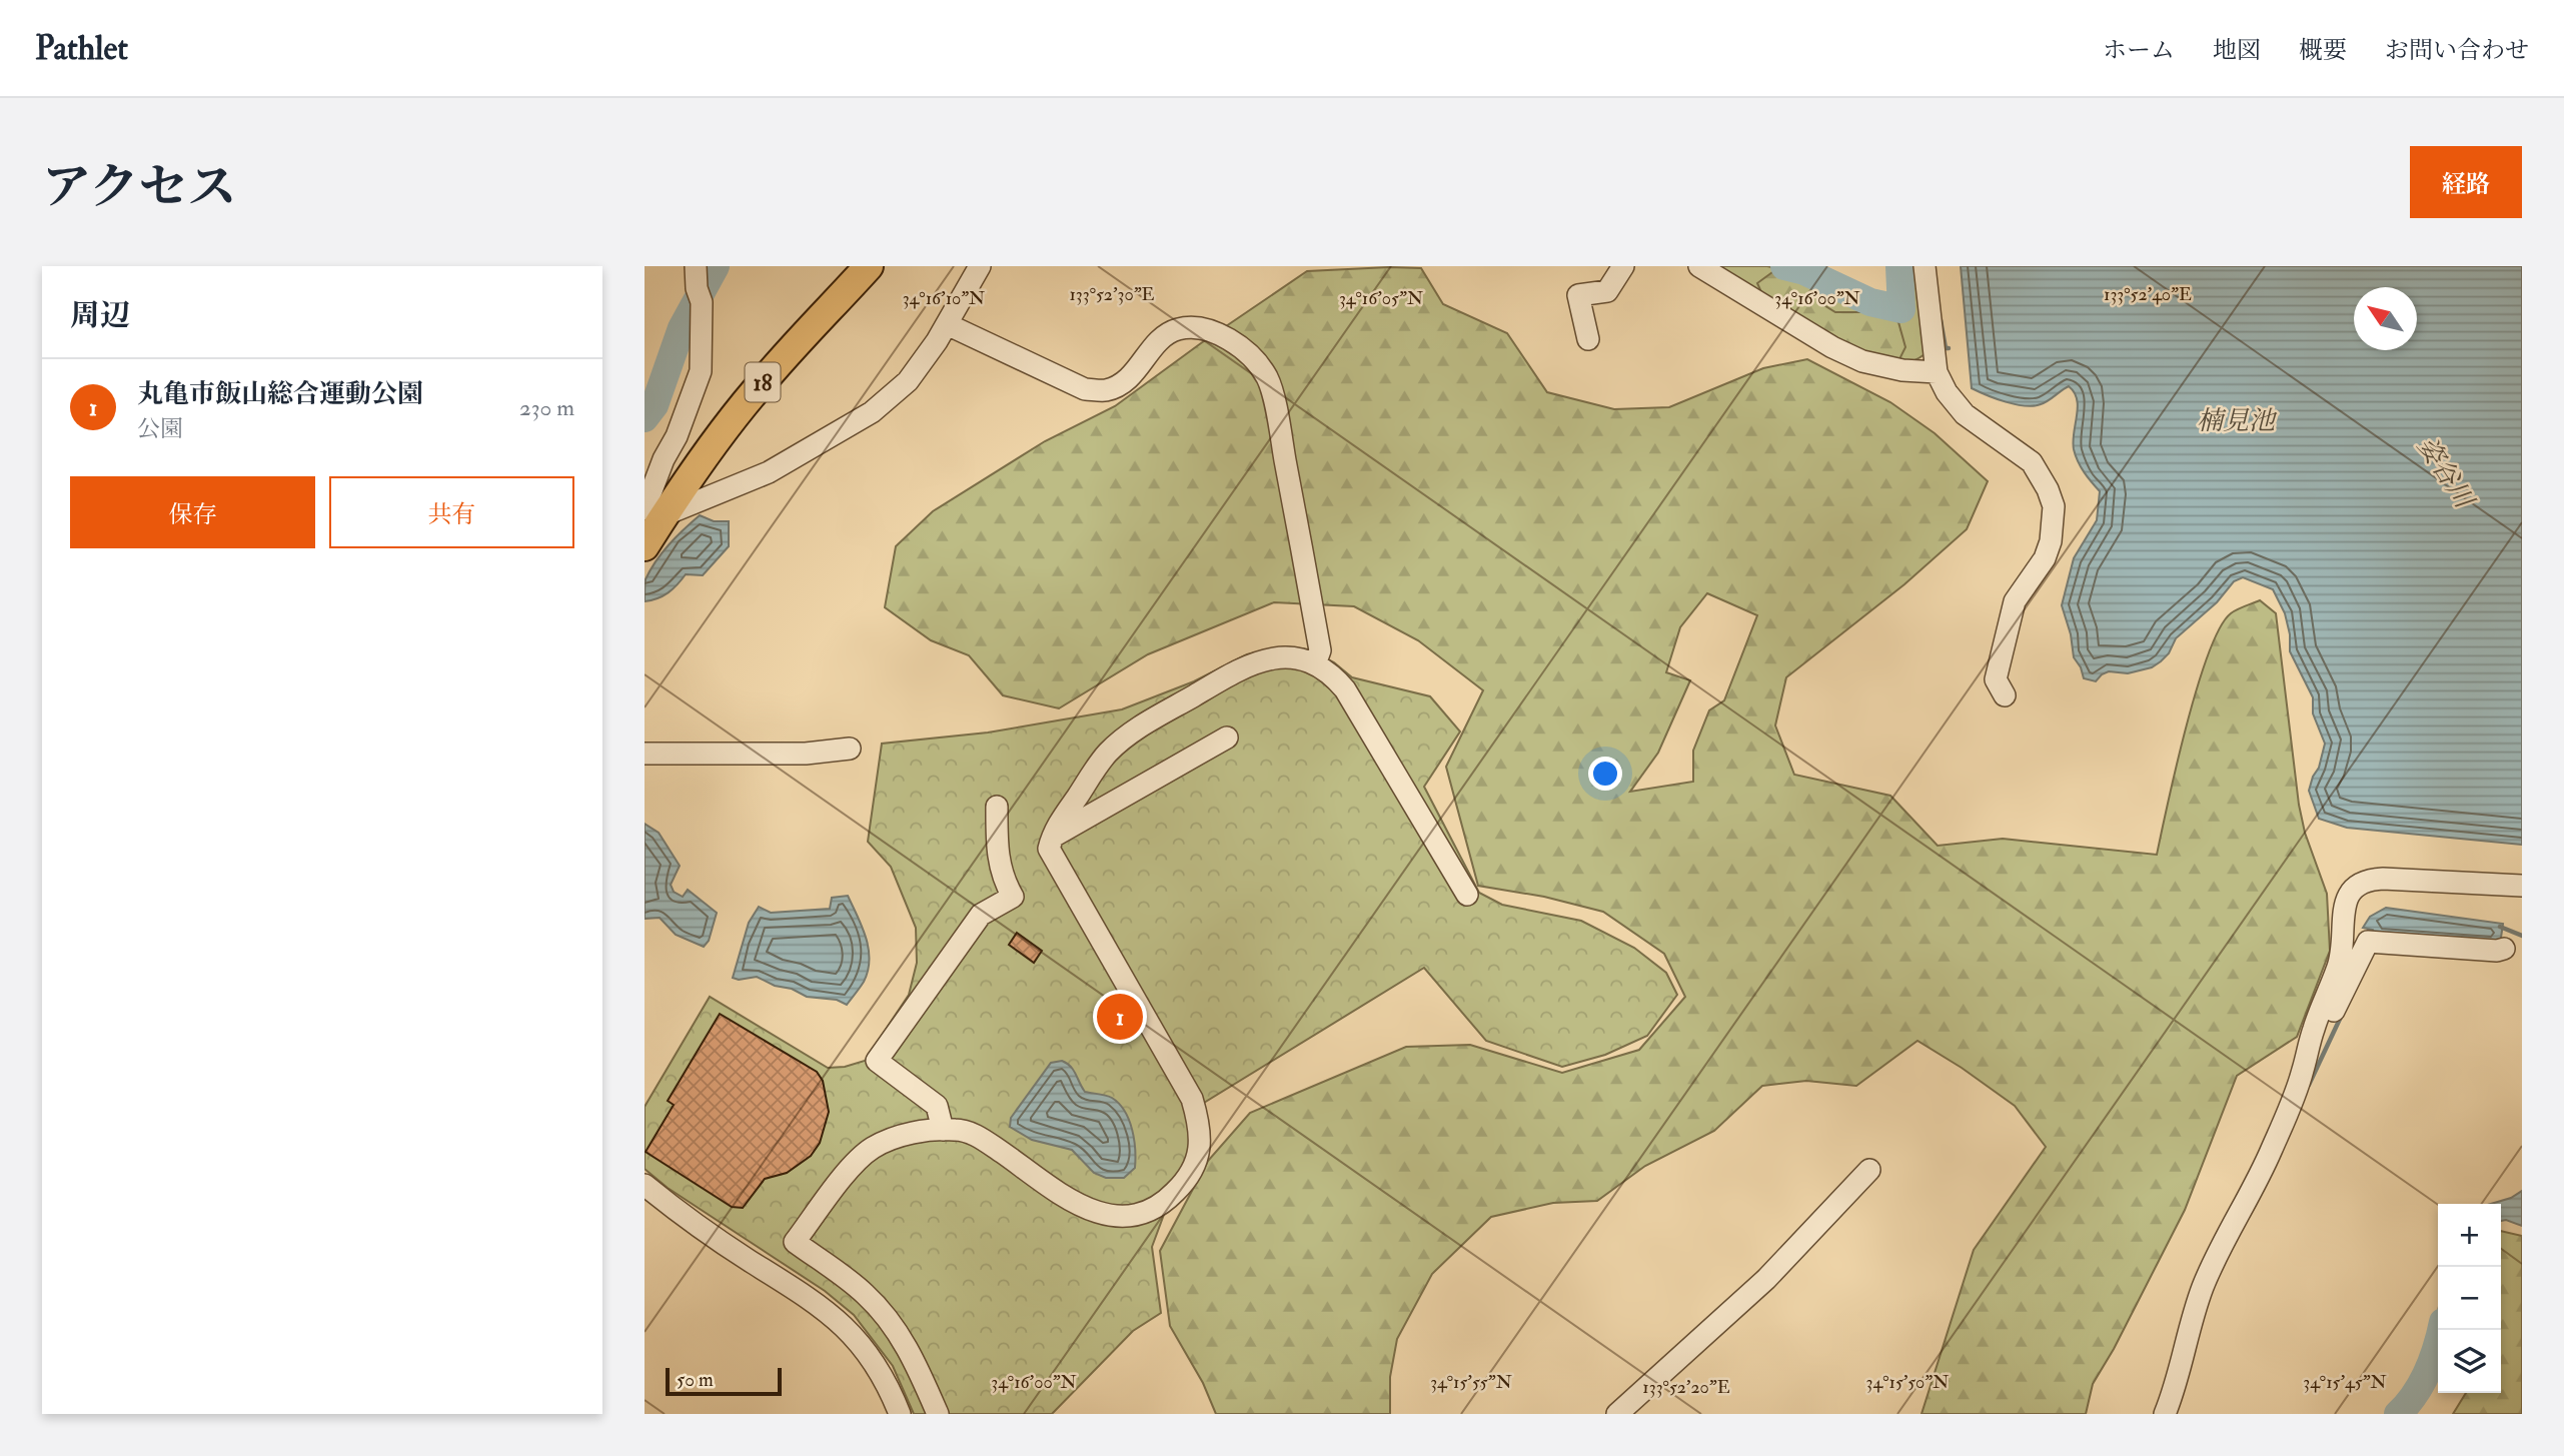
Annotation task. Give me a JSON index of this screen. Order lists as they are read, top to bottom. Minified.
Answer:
{"streets":{"main road":["18"]},"water":["楠見池","姿谷川"],"scale_bar":"50 m","north":"top left","page":{"header":"Pathlet","nav":["ホーム","地図","概要","お問い合わせ"],"buttons":["経路",["保存","共有"]],"title":"アクセス","heading":"周辺","list":[{"mark":"1","name":"丸亀市飯山総合運動公園","note":"公園","value":"230 m"}],"pins":"1","map_buttons":["+","−"],"scale":"50 m"},"coordinates":["133°52'40\"E","133°52'30\"E","34°16'10\"N","34°16'05\"N","34°16'00\"N","34°15'55\"N","34°15'50\"N","34°15'45\"N","133°52'20\"E"]}
